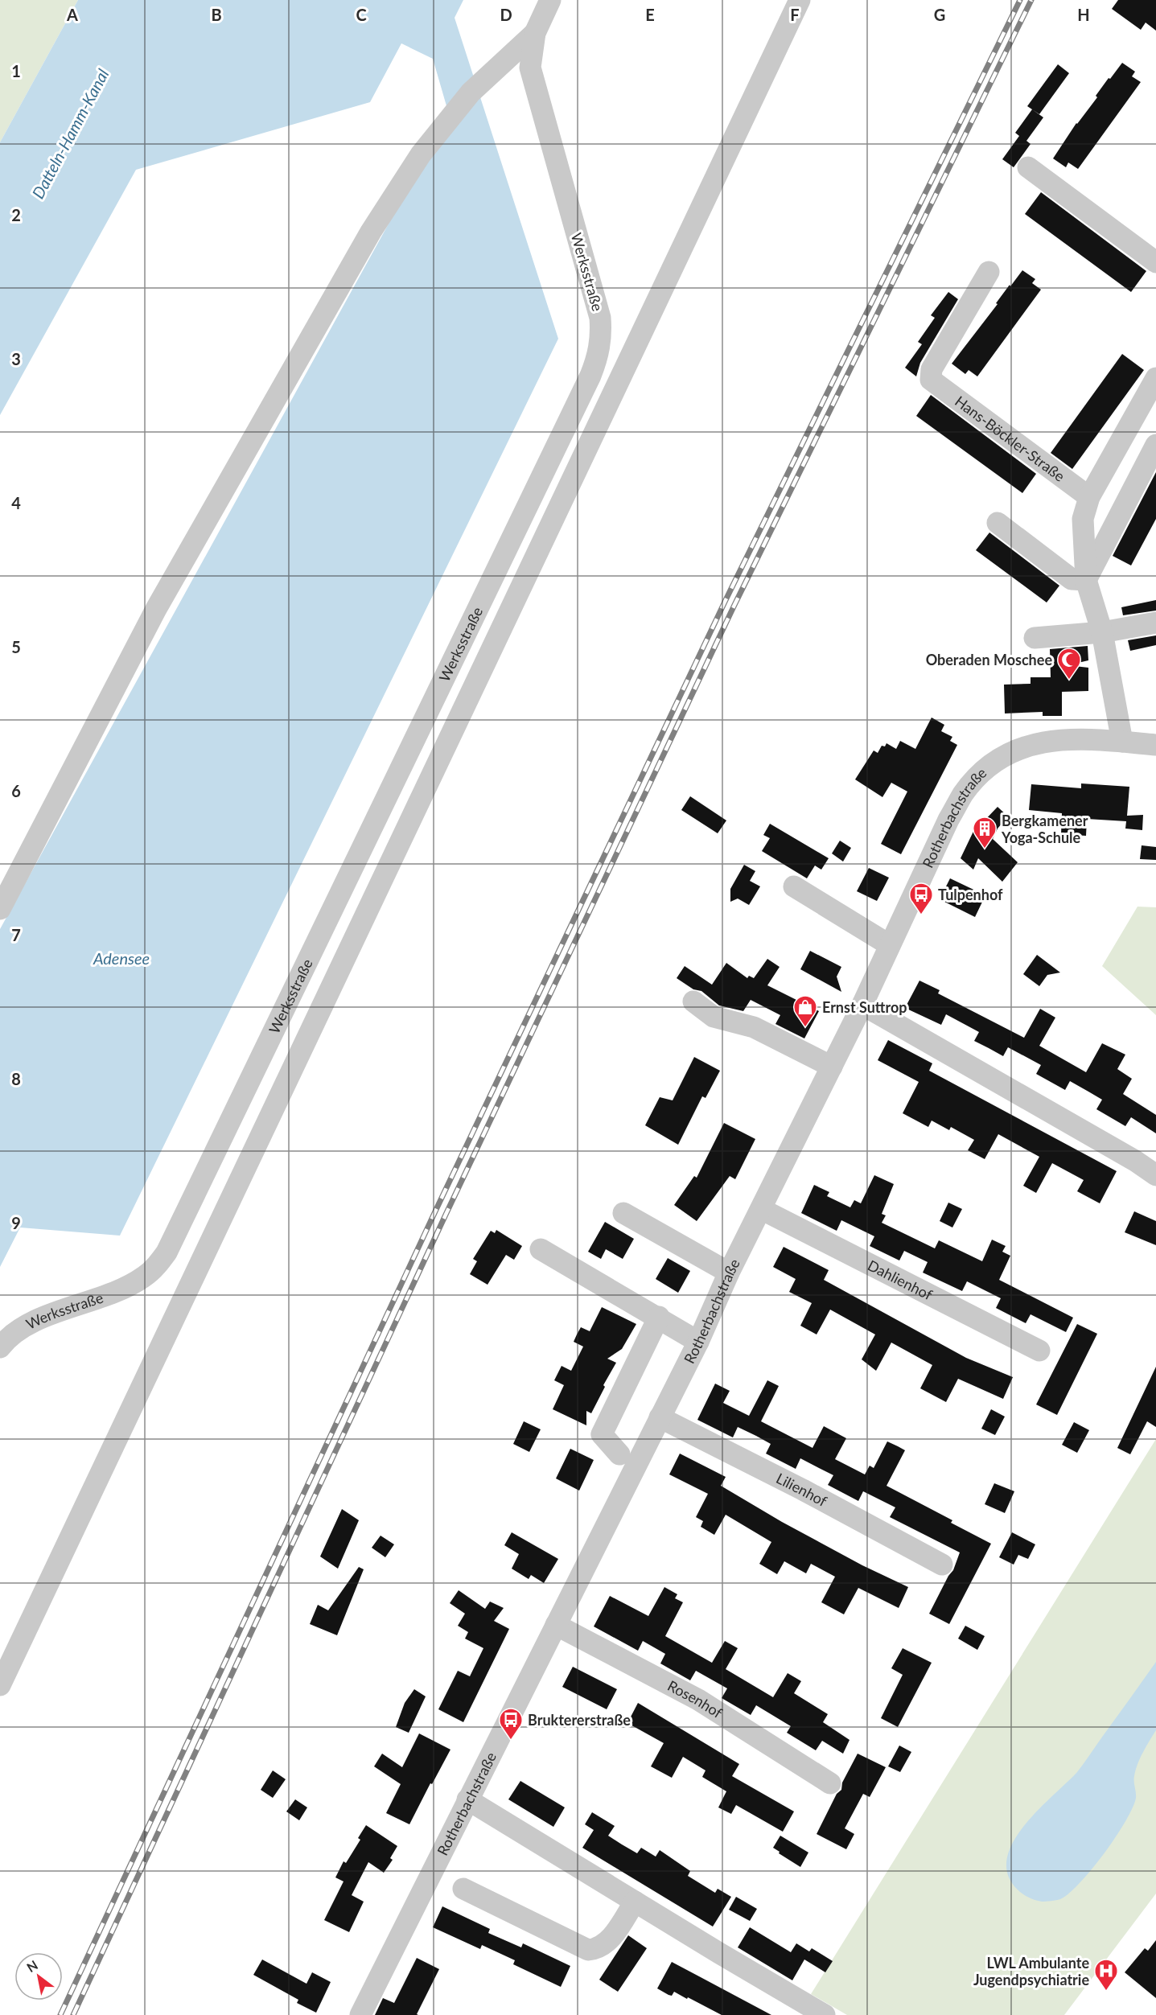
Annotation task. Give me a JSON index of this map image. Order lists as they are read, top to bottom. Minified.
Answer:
{"streets":{"street":["Werksstraße","Hans-Böckler-Straße","Rotherbachstraße","Dahlienhof","Lilienhof","Rosenhof"]},"crossings":[["Rotherbachstraße","Dahlienhof"],["Rotherbachstraße","Lilienhof"],["Rotherbachstraße","Rosenhof"]],"water":["Datteln-Hamm-Kanal","Adensee"],"places":{"mosque":["Oberaden Moschee"],"building":["Bergkamener Yoga-Schule"],"bus stop":["Tulpenhof","Bruktererstraße"],"shop":["Ernst Suttrop"],"hospital":["LWL Ambulante Jugendpsychiatrie"]},"north":"top left","grid":{"columns":["A","B","C","D","E","F","G","H"],"rows":["1","2","3","4","5","6","7","8","9"]}}
